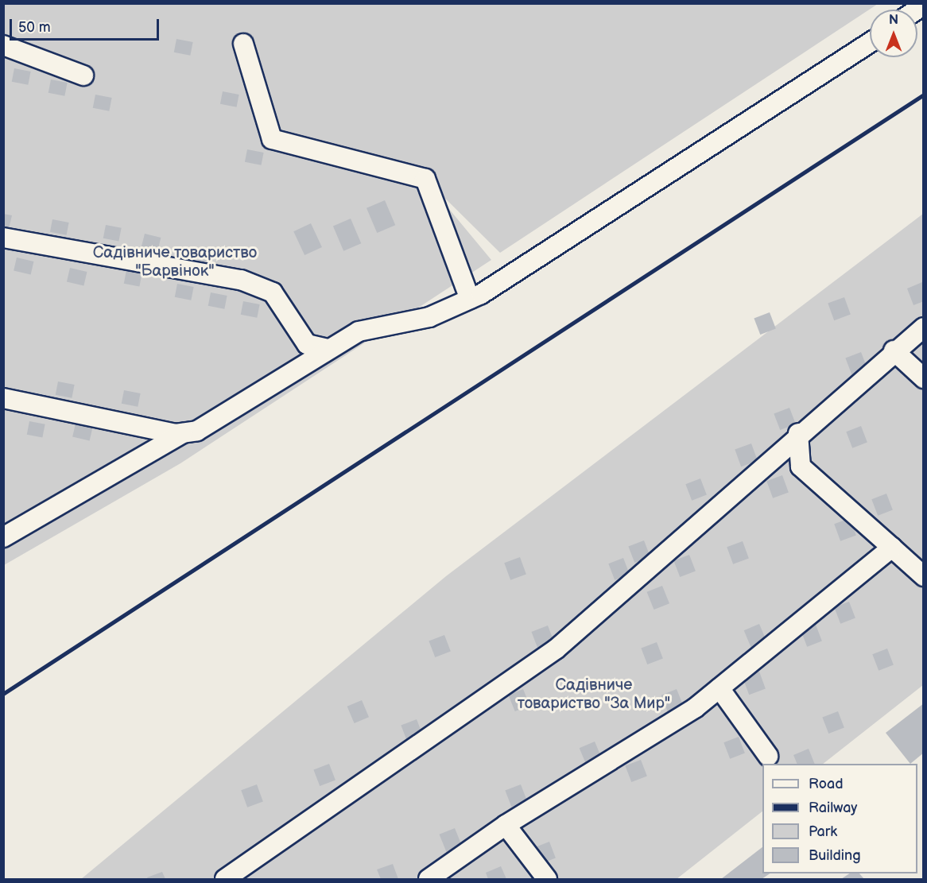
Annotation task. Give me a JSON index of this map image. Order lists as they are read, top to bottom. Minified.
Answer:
{"parks":["Садівниче товариство \"Барвінок\"","Садівниче товариство \"За Мир\""],"legend":["Road","Railway","Park","Building"],"scale_bar":"50 m","north":"top"}
